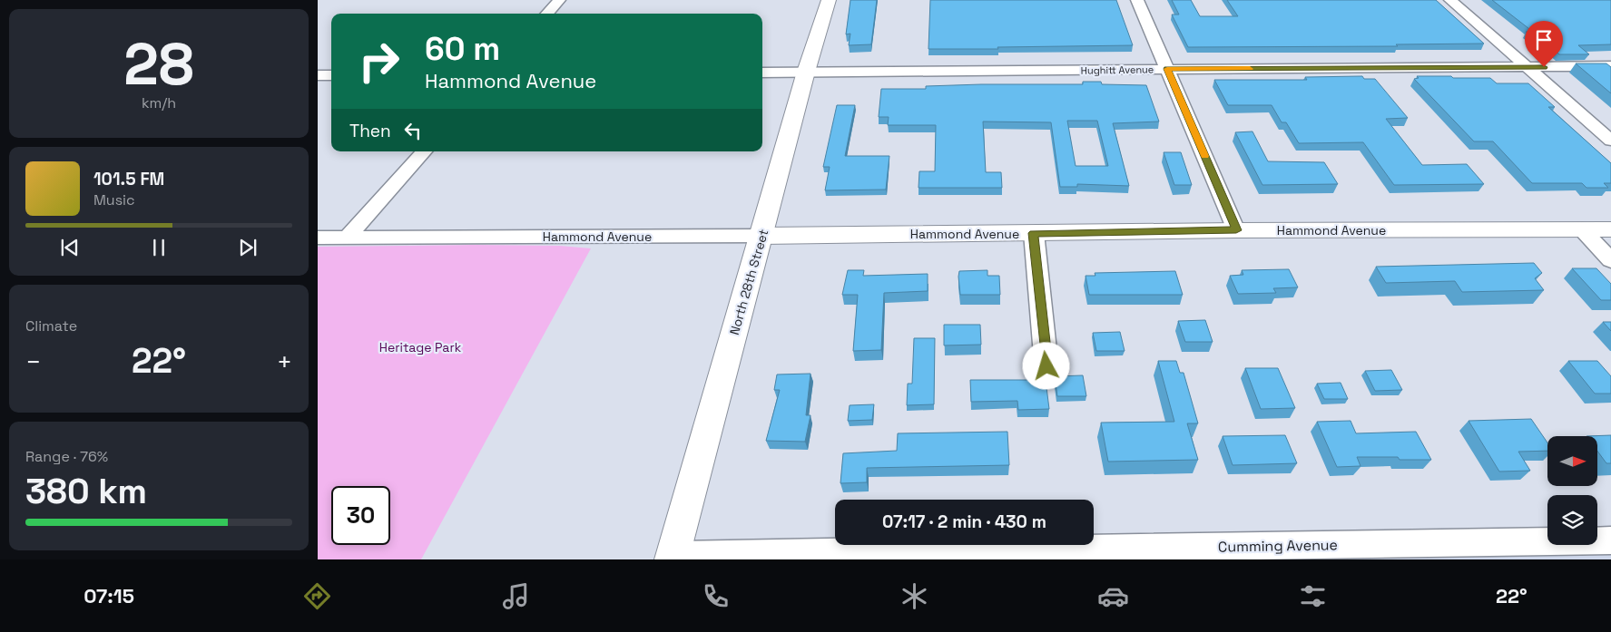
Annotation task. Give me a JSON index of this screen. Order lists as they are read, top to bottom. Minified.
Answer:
{"streets":{"street":["Hughitt Avenue","Hammond Avenue","North 28th Street","Cumming Avenue"]},"crossings":[["Hughitt Avenue","North 28th Street"],["Hammond Avenue","North 28th Street"],["North 28th Street","Cumming Avenue"]],"parks":["Heritage Park"],"north":"right","page":{"tile":[["28","km/h"],"Climate",["Range · 76%","380 km"]],"turn":["60 m","Hammond Avenue"],"then":"Then","song":["101.5 FM","Music"],"heat":["−","22°","+"],"limit":"30","trip":"07:17 · 2 min · 430 m","tabs":["07:15","22°"]}}
